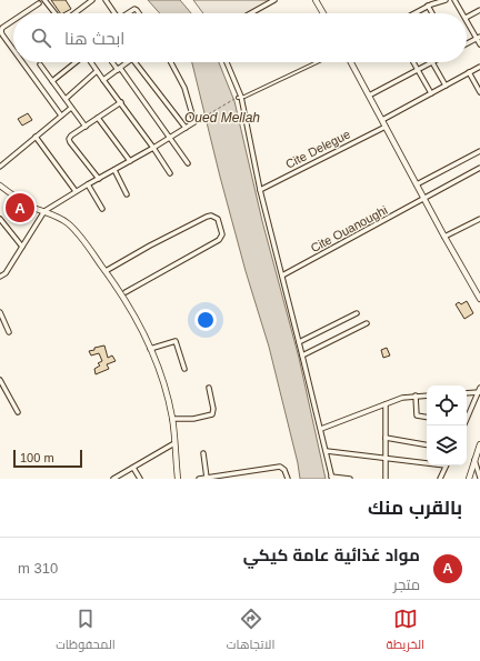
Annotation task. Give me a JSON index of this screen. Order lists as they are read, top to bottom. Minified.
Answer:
{"streets":{"street":["Cite Delegue","Cite Ouanoughi"]},"water":["Oued Mellah"],"scale_bar":"100 m","page":{"search":"ابحث هنا","pins":"A","scale":"100 m","heading":"بالقرب منك","list":[{"mark":"A","name":"مواد غذائية عامة كيكي","note":"متجر","value":"310 m"}],"nav":["الخريطة","الاتجاهات","المحفوظات"]}}
